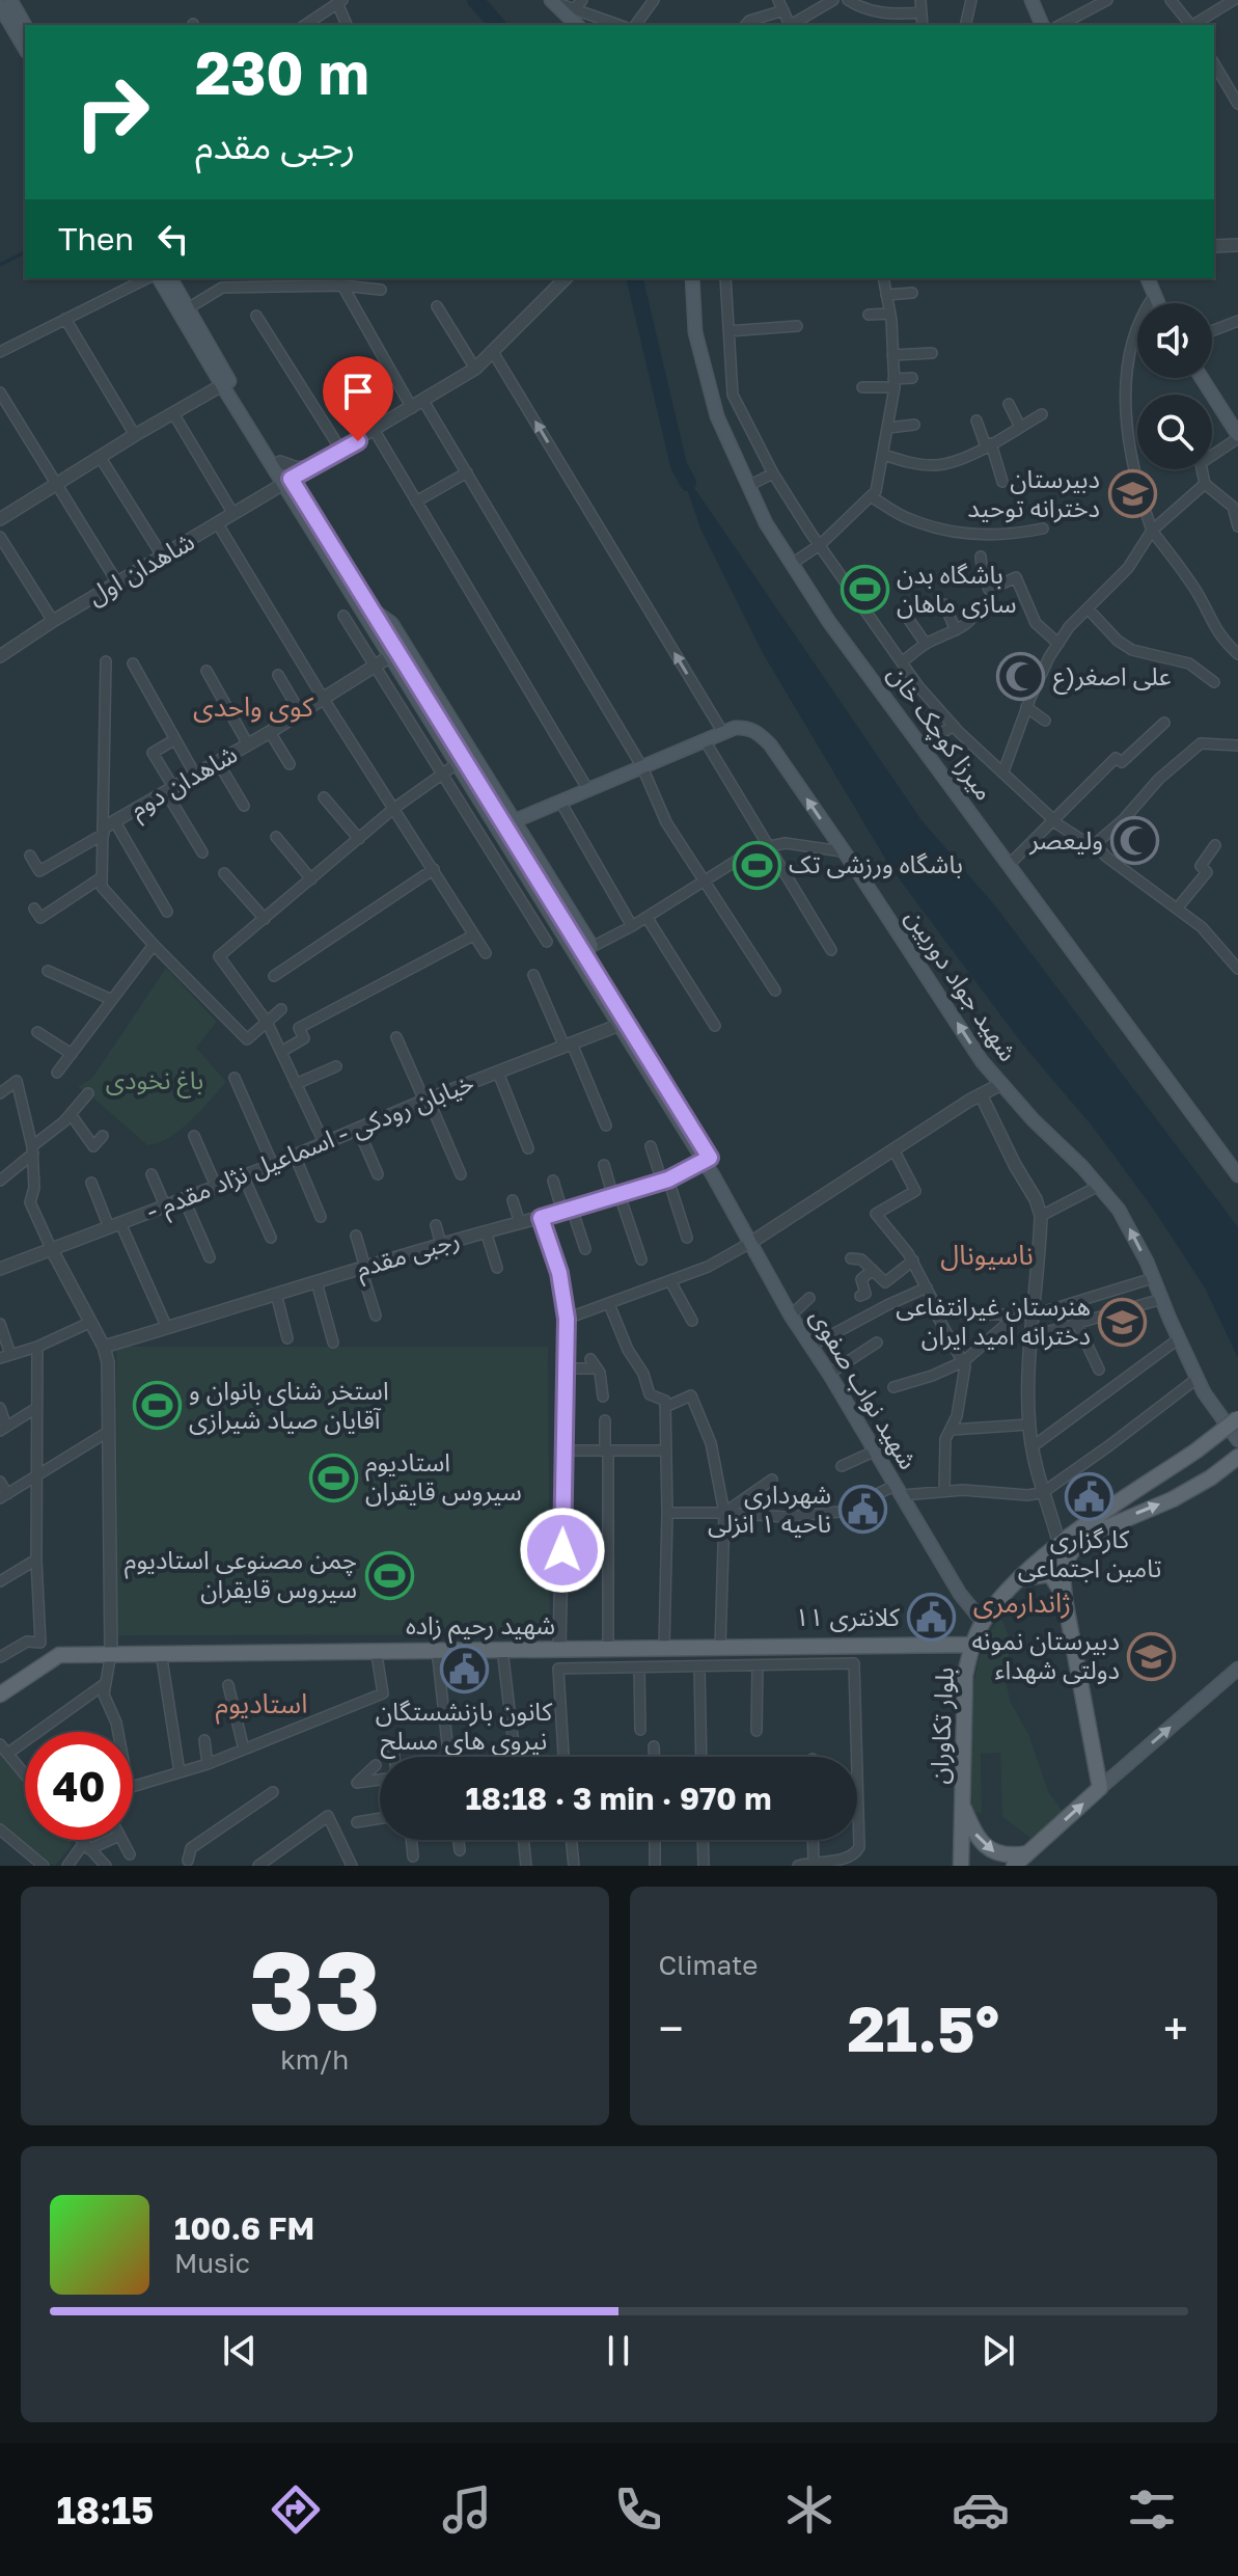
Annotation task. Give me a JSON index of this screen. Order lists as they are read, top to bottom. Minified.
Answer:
{"streets":{"main road":["میرزا کوچک خان","شهید جواد دوربین","شهید نواب صفوی","شهید رحیم زاده","بلوار تکاوران"],"street":["شاهدان اول","شاهدان دوم","- خیابان رودکی - اسماعیل نژاد مقدم","رجبی مقدم"]},"crossings":[["رجبی مقدم","شهید نواب صفوی"],["شهید نواب صفوی","بلوار تکاوران"],["شهید رحیم زاده","بلوار تکاوران"]],"one_way":["شهید جواد دوربین"],"districts":["کوی واحدی","ناسیونال","ژاندارمری","استادیوم"],"parks":["باغ نخودی"],"places":{"school or university":["دبیرستان دخترانه توحید","هنرستان غیرانتفاعی دخترانه امید ایران","دبیرستان نمونه دولتی شهداء"],"sports":["باشگاه بدن سازی ماهان","باشگاه ورزشی تک","استخر شنای بانوان و آقایان صیاد شیرازی","استادیوم سیروس قایقران","چمن مصنوعی استادیوم سیروس قایقران"],"mosque":["علی اصغر(ع","ولیعصر"],"public building":["کارگزاری تامین اجتماعی","شهرداری ناحیه ۱ انزلی","کلانتری ۱۱","کانون بازنشستگان نیروی های مسلح"]},"page":{"turn":["230 m","رجبی مقدم"],"then":"Then","limit":"40","trip":"18:18 · 3 min · 970 m","tile":[["33","km/h"],"Climate"],"heat":["−","21.5°","+"],"song":["100.6 FM","Music"],"tabs":"18:15"}}
